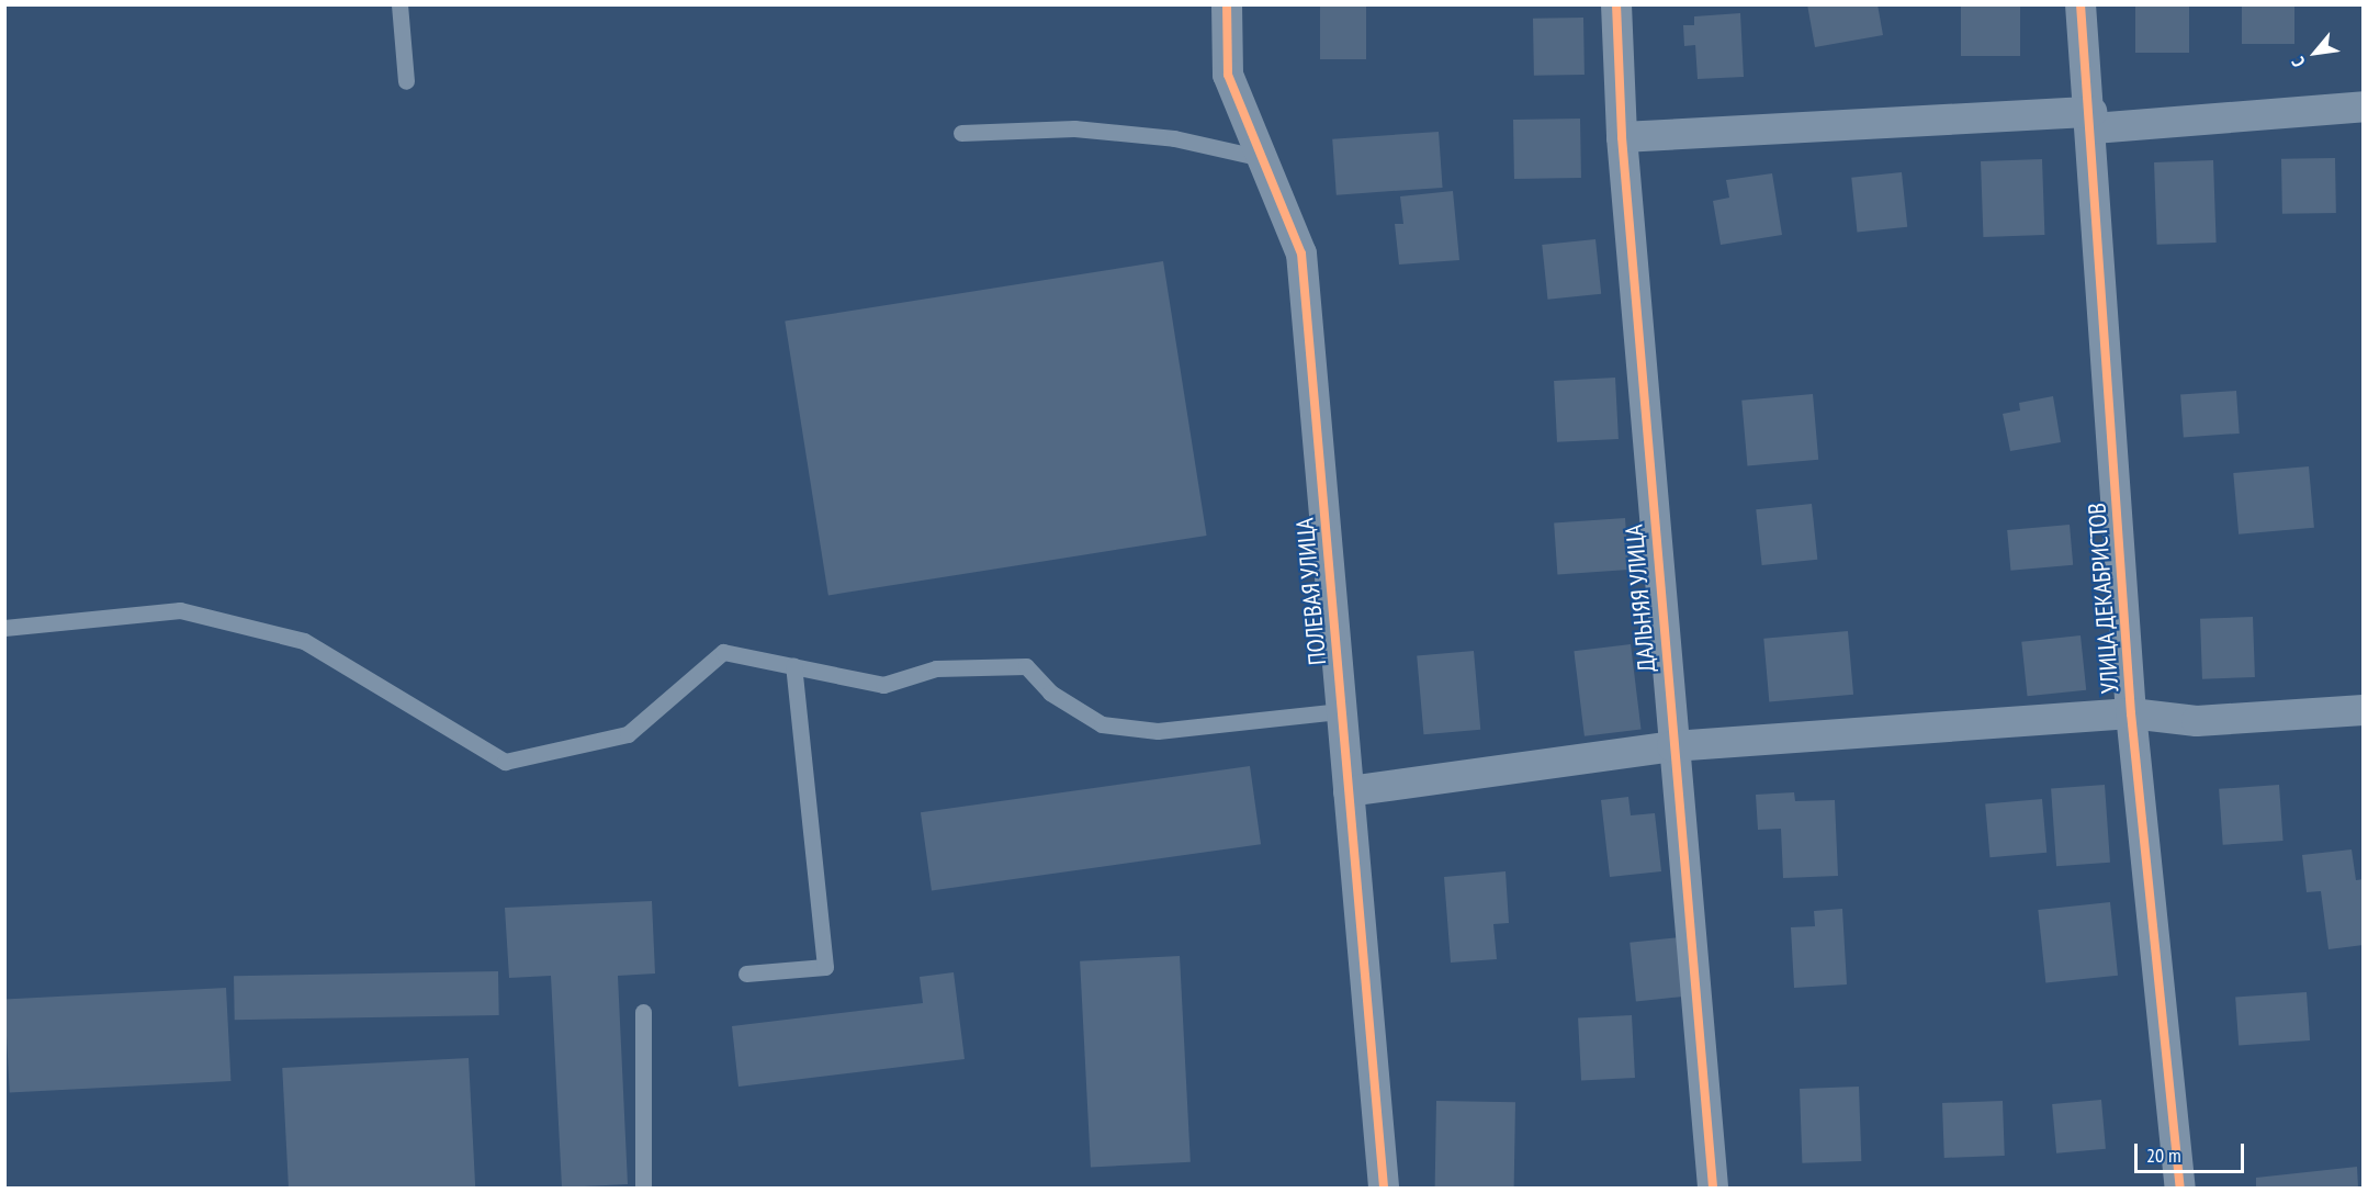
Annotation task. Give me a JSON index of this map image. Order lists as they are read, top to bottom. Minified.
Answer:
{"streets":{"street":["ПОЛЕВАЯ УЛИЦА","ДАЛЬНЯЯ УЛИЦА","УЛИЦА ДЕКАБРИСТОВ"]},"scale_bar":"20 m","north":"bottom left"}
